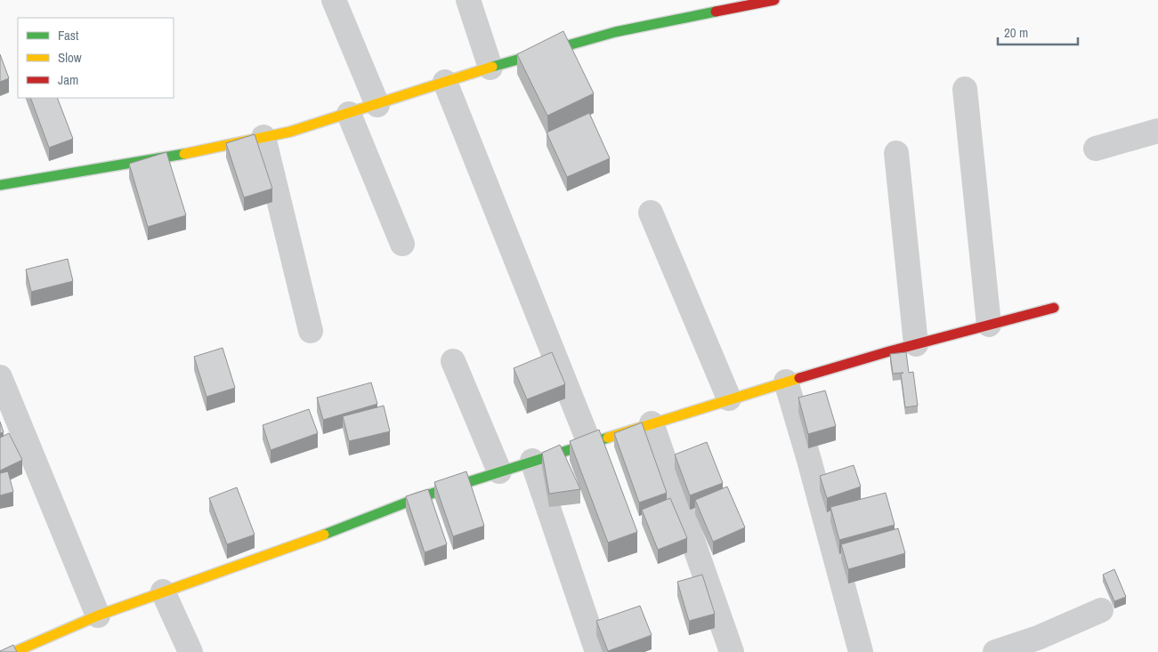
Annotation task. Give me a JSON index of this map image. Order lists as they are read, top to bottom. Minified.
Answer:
{"legend":["Fast","Slow","Jam"],"scale_bar":"20 m"}
